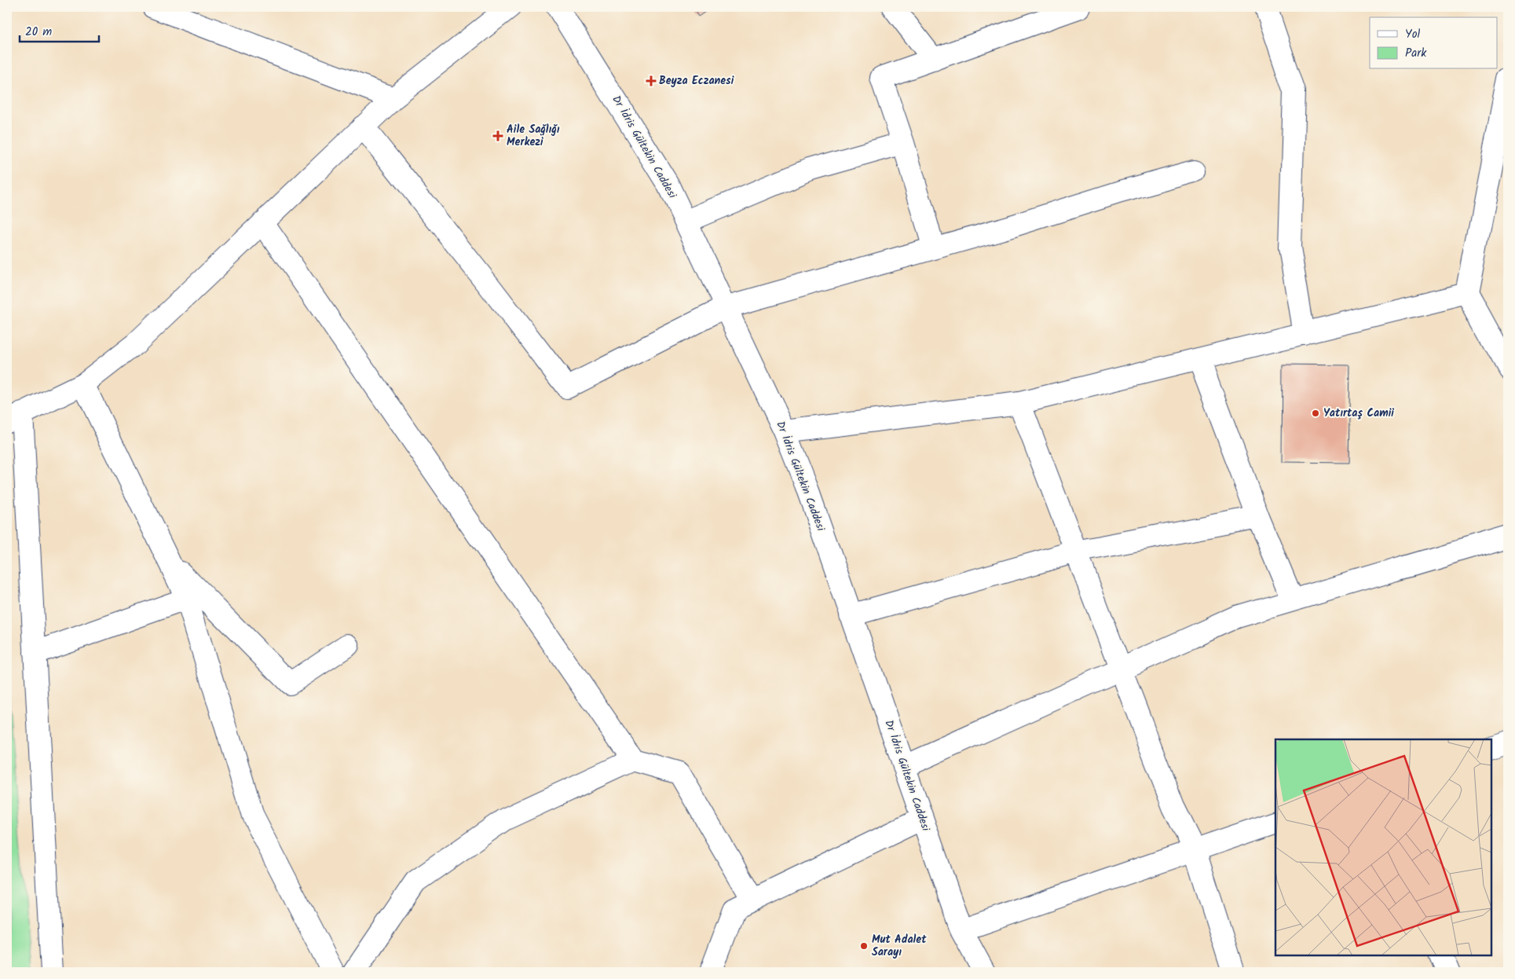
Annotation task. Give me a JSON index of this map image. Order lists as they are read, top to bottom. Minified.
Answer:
{"streets":{"street":["Dr İdris Gültekin Caddesi"]},"places":{"health":["Beyza Eczanesi","Aile Sağlığı Merkezi"],"other":["Yatırtaş Camii","Mut Adalet Sarayı"]},"legend":["Yol","Park"],"scale_bar":"20 m"}
